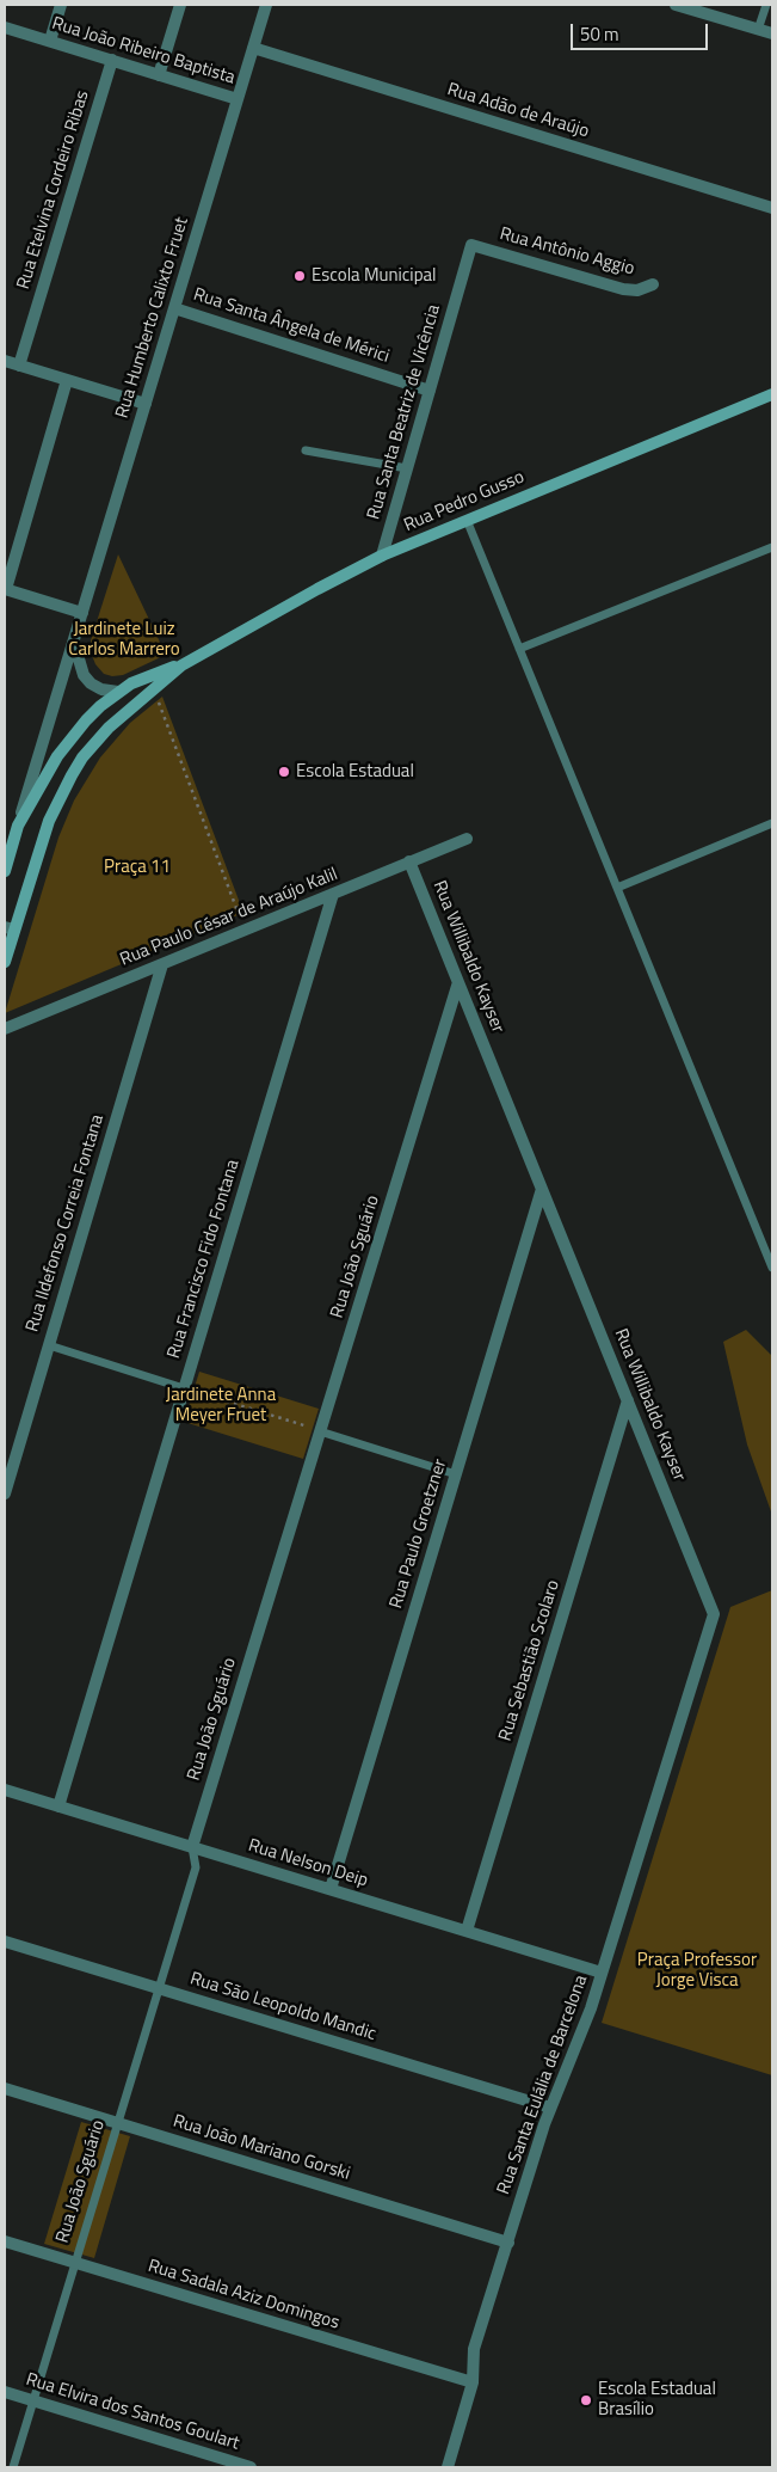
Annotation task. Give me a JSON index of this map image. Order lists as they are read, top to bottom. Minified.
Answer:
{"streets":{"main road":["Rua Pedro Gusso"],"street":["Rua João Ribeiro Baptista","Rua Adão de Araújo","Rua Etelvina Cordeiro Ribas","Rua Antônio Aggio","Rua Humberto Calixto Fruet","Rua Santa Ângela de Mérici","Rua Santa Beatriz de Vicência","Rua Paulo César de Araújo Kalil","Rua Willibaldo Kayser","Rua Ildefonso Correia Fontana","Rua João Sguário","Rua Francisco Fido Fontana","Rua Paulo Groetzner","Rua Sebastião Scolaro","Rua Nelson Deip","Rua São Leopoldo Mandic","Rua Santa Eulália de Barcelona","Rua João Mariano Gorski","Rua Sadala Aziz Domingos","Rua Elvira dos Santos Goulart"]},"crossings":[["Rua João Ribeiro Baptista","Rua Etelvina Cordeiro Ribas"],["Rua João Ribeiro Baptista","Rua Humberto Calixto Fruet"],["Rua Adão de Araújo","Rua Humberto Calixto Fruet"],["Rua Antônio Aggio","Rua Santa Beatriz de Vicência"],["Rua Humberto Calixto Fruet","Rua Santa Ângela de Mérici"],["Rua Humberto Calixto Fruet","Rua Pedro Gusso"],["Rua Santa Ângela de Mérici","Rua Santa Beatriz de Vicência"],["Rua Santa Beatriz de Vicência","Rua Pedro Gusso"],["Rua Paulo César de Araújo Kalil","Rua Willibaldo Kayser"],["Rua Paulo César de Araújo Kalil","Rua Ildefonso Correia Fontana"],["Rua Paulo César de Araújo Kalil","Rua Francisco Fido Fontana"],["Rua Willibaldo Kayser","Rua João Sguário"],["Rua Willibaldo Kayser","Rua Paulo Groetzner"],["Rua Willibaldo Kayser","Rua Sebastião Scolaro"],["Rua Willibaldo Kayser","Rua Nelson Deip"],["Rua Willibaldo Kayser","Rua Santa Eulália de Barcelona"],["Rua João Sguário","Rua Nelson Deip"],["Rua João Sguário","Rua São Leopoldo Mandic"],["Rua João Sguário","Rua João Mariano Gorski"],["Rua João Sguário","Rua Sadala Aziz Domingos"],["Rua João Sguário","Rua Elvira dos Santos Goulart"],["Rua Francisco Fido Fontana","Rua Nelson Deip"],["Rua Paulo Groetzner","Rua Nelson Deip"],["Rua Sebastião Scolaro","Rua Nelson Deip"],["Rua Nelson Deip","Rua Santa Eulália de Barcelona"],["Rua São Leopoldo Mandic","Rua Santa Eulália de Barcelona"],["Rua Santa Eulália de Barcelona","Rua João Mariano Gorski"],["Rua Santa Eulália de Barcelona","Rua Sadala Aziz Domingos"]],"parks":["Jardinete Luiz Carlos Marrero","Praça 11","Jardinete Anna Meyer Fruet","Praça Professor Jorge Visca"],"places":["Escola Municipal","Escola Estadual","Escola Estadual Brasílio"],"scale_bar":"50 m"}
